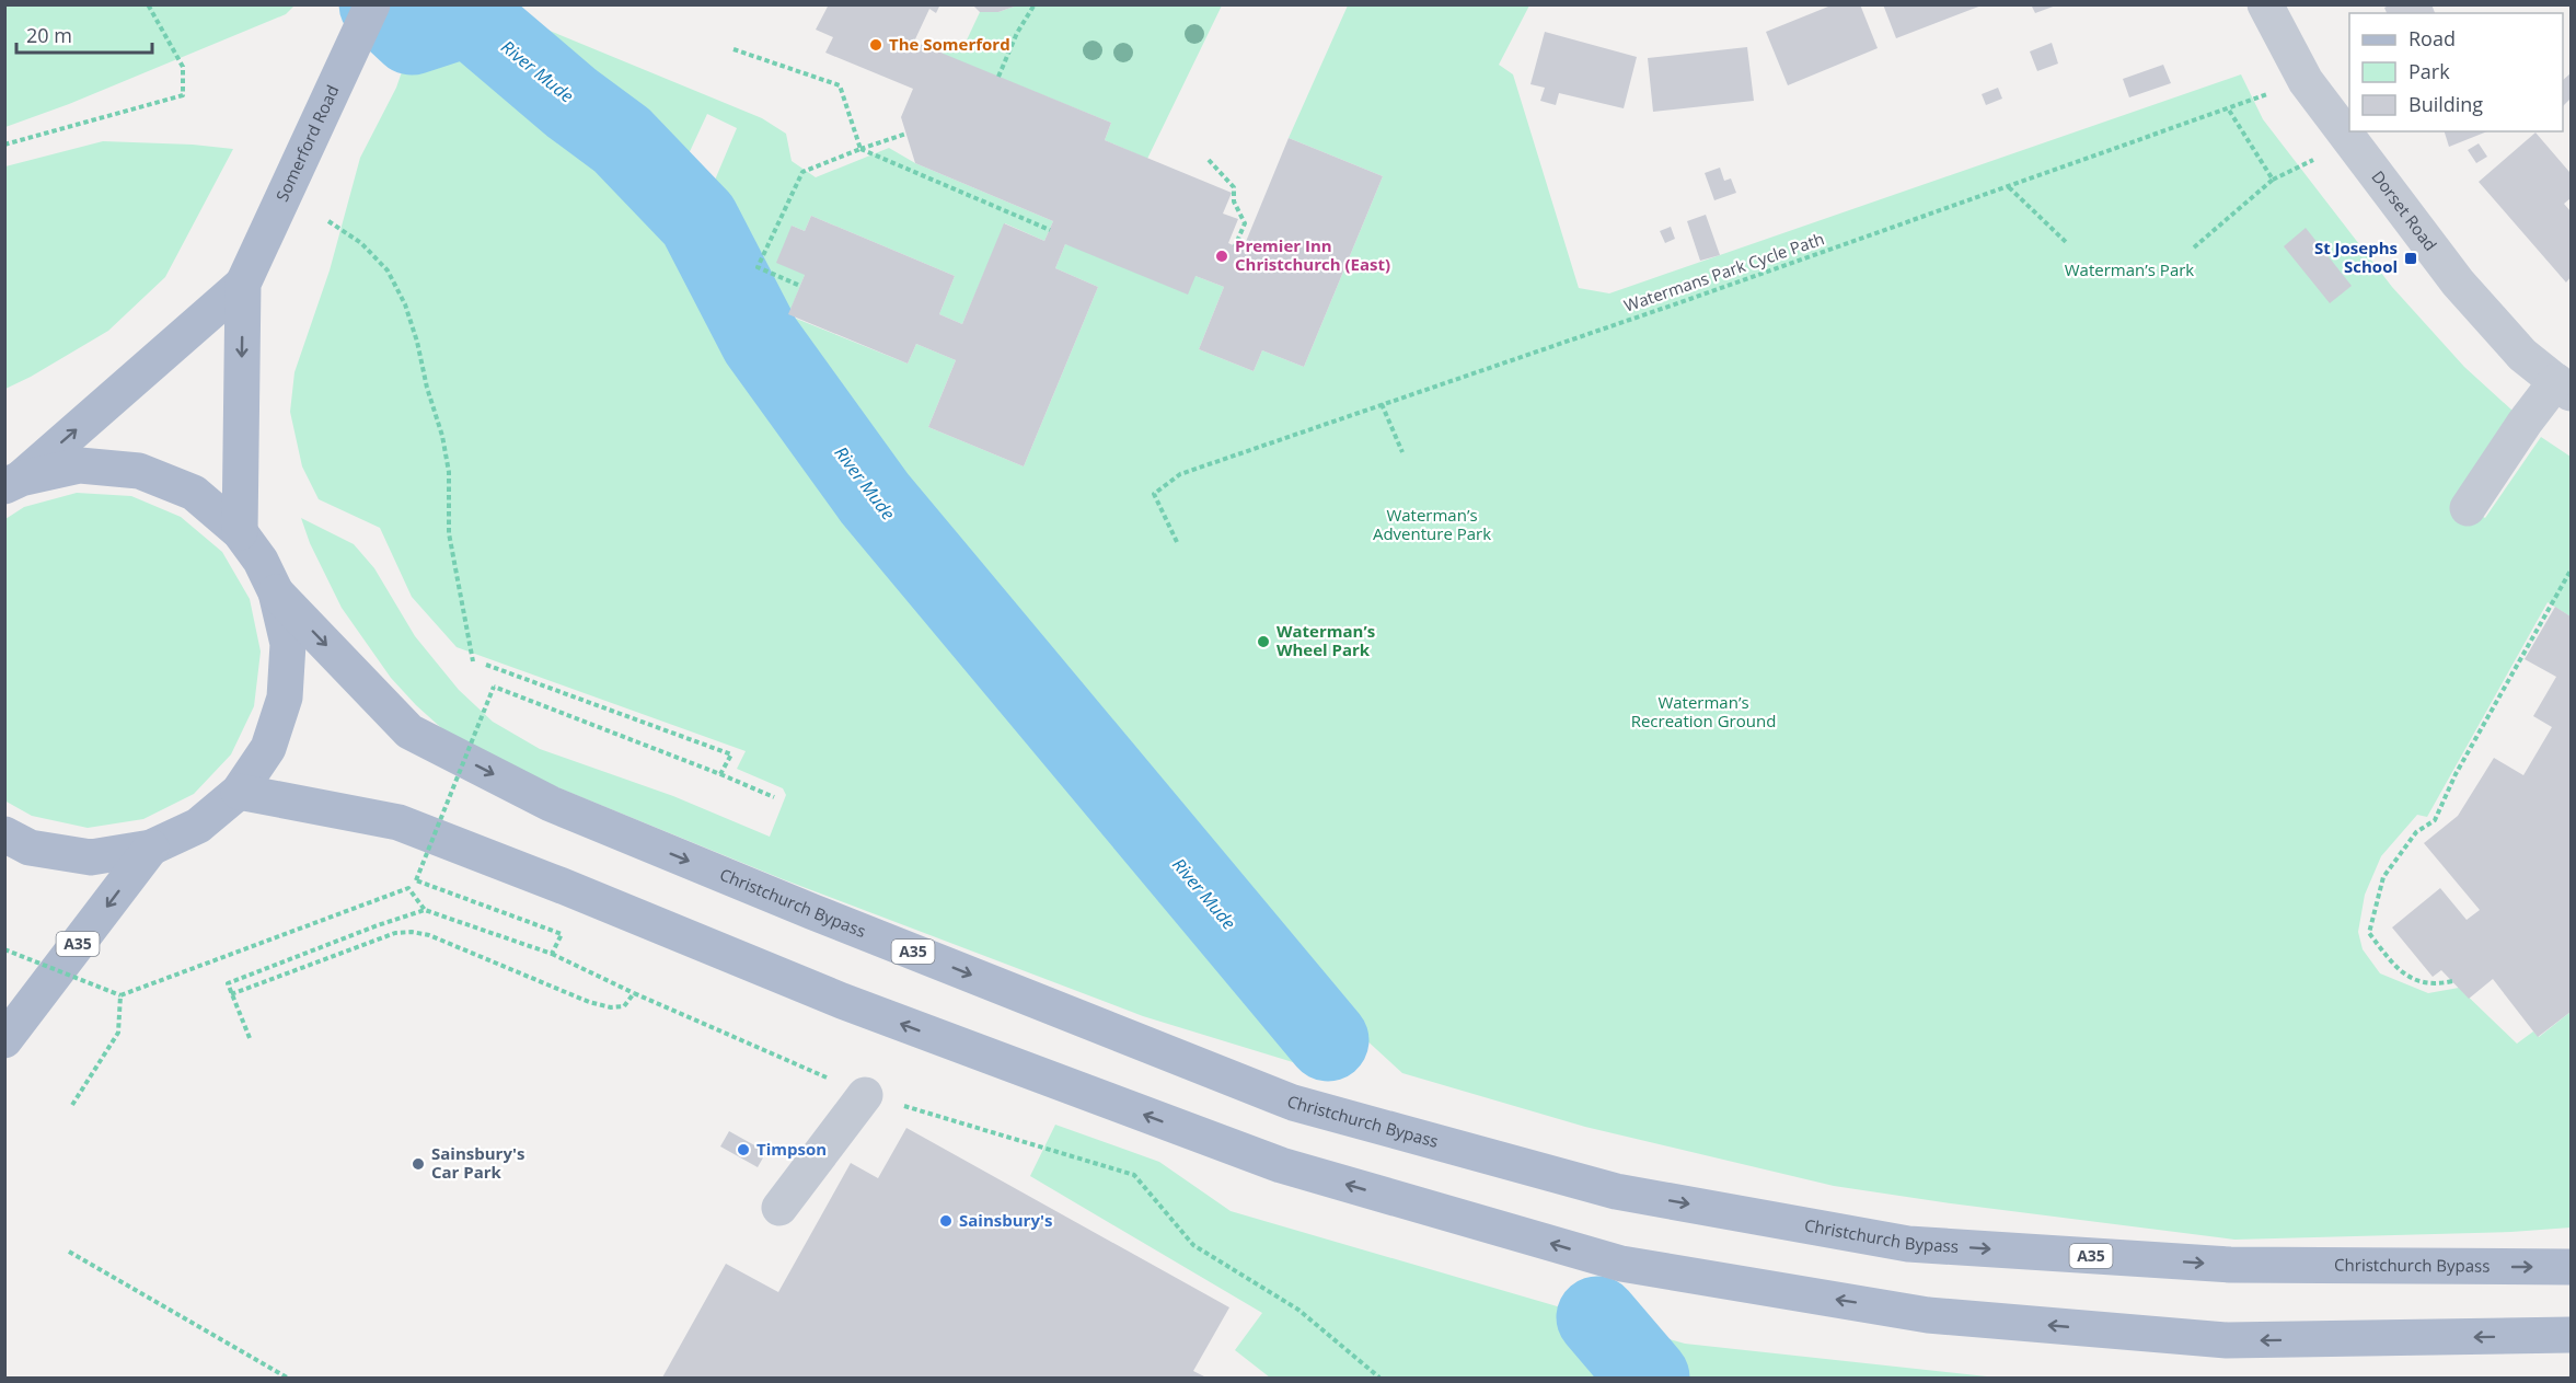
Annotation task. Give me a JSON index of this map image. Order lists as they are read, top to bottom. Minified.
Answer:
{"streets":{"main road":["Somerford Road","Christchurch Bypass","A35"],"street":["Dorset Road"],"path":["Watermans Park Cycle Path"]},"crossings":[["Dorset Road","Watermans Park Cycle Path"]],"water":["River Mude"],"parks":["Waterman’s Park","Waterman’s Adventure Park","Waterman’s Recreation Ground"],"places":{"other":["The Somerford","Premier Inn Christchurch (East)","Waterman’s Wheel Park","Timpson","Sainsbury's Car Park","Sainsbury's"],"transit":["St Josephs School"]},"legend":["Road","Park","Building"],"scale_bar":"20 m"}
